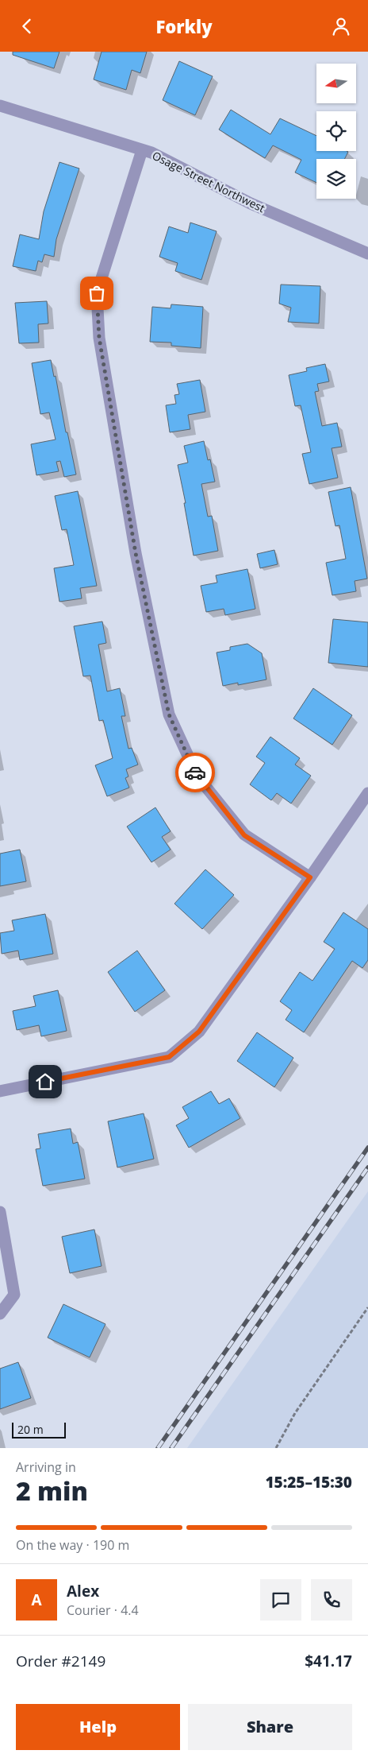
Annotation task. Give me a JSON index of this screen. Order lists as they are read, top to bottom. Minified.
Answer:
{"streets":{"street":["Osage Street Northwest"]},"scale_bar":"20 m","north":"left","page":{"header":"Forkly","scale":"20 m","heading":["2 min","Arriving in","15:25–15:30"],"panel":["Alex","Courier · 4.4","Order #2149","$41.17"],"bar":"On the way · 190 m","round":"A","buttons":["Help","Share"]}}
